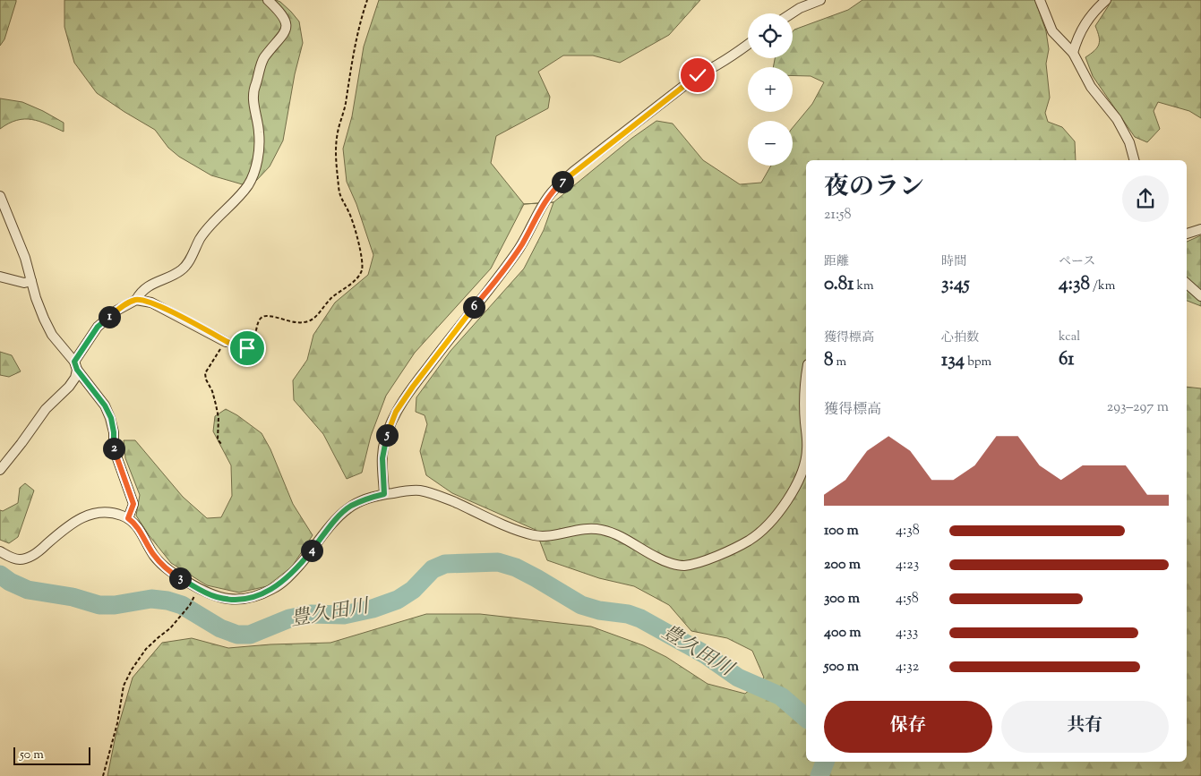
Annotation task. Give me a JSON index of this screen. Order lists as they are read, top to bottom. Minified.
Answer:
{"water":["豊久田川"],"scale_bar":"50 m","page":{"map_buttons":["+","−"],"heading":["夜のラン","21:58"],"pins":["7","6","1","5","2","4","3"],"stats":[["距離","0.81 km"],["時間","3:45"],["ペース","4:38 /km"],["獲得標高","8 m"],["心拍数","134 bpm"],["kcal","61"]],"chart":["獲得標高","293–297 m"],"list":[{"name":"100 m","note":"4:38"},{"name":"200 m","note":"4:23"},{"name":"300 m","note":"4:58"},{"name":"400 m","note":"4:33"},{"name":"500 m","note":"4:32"}],"buttons":["保存","共有"],"scale":"50 m"}}
